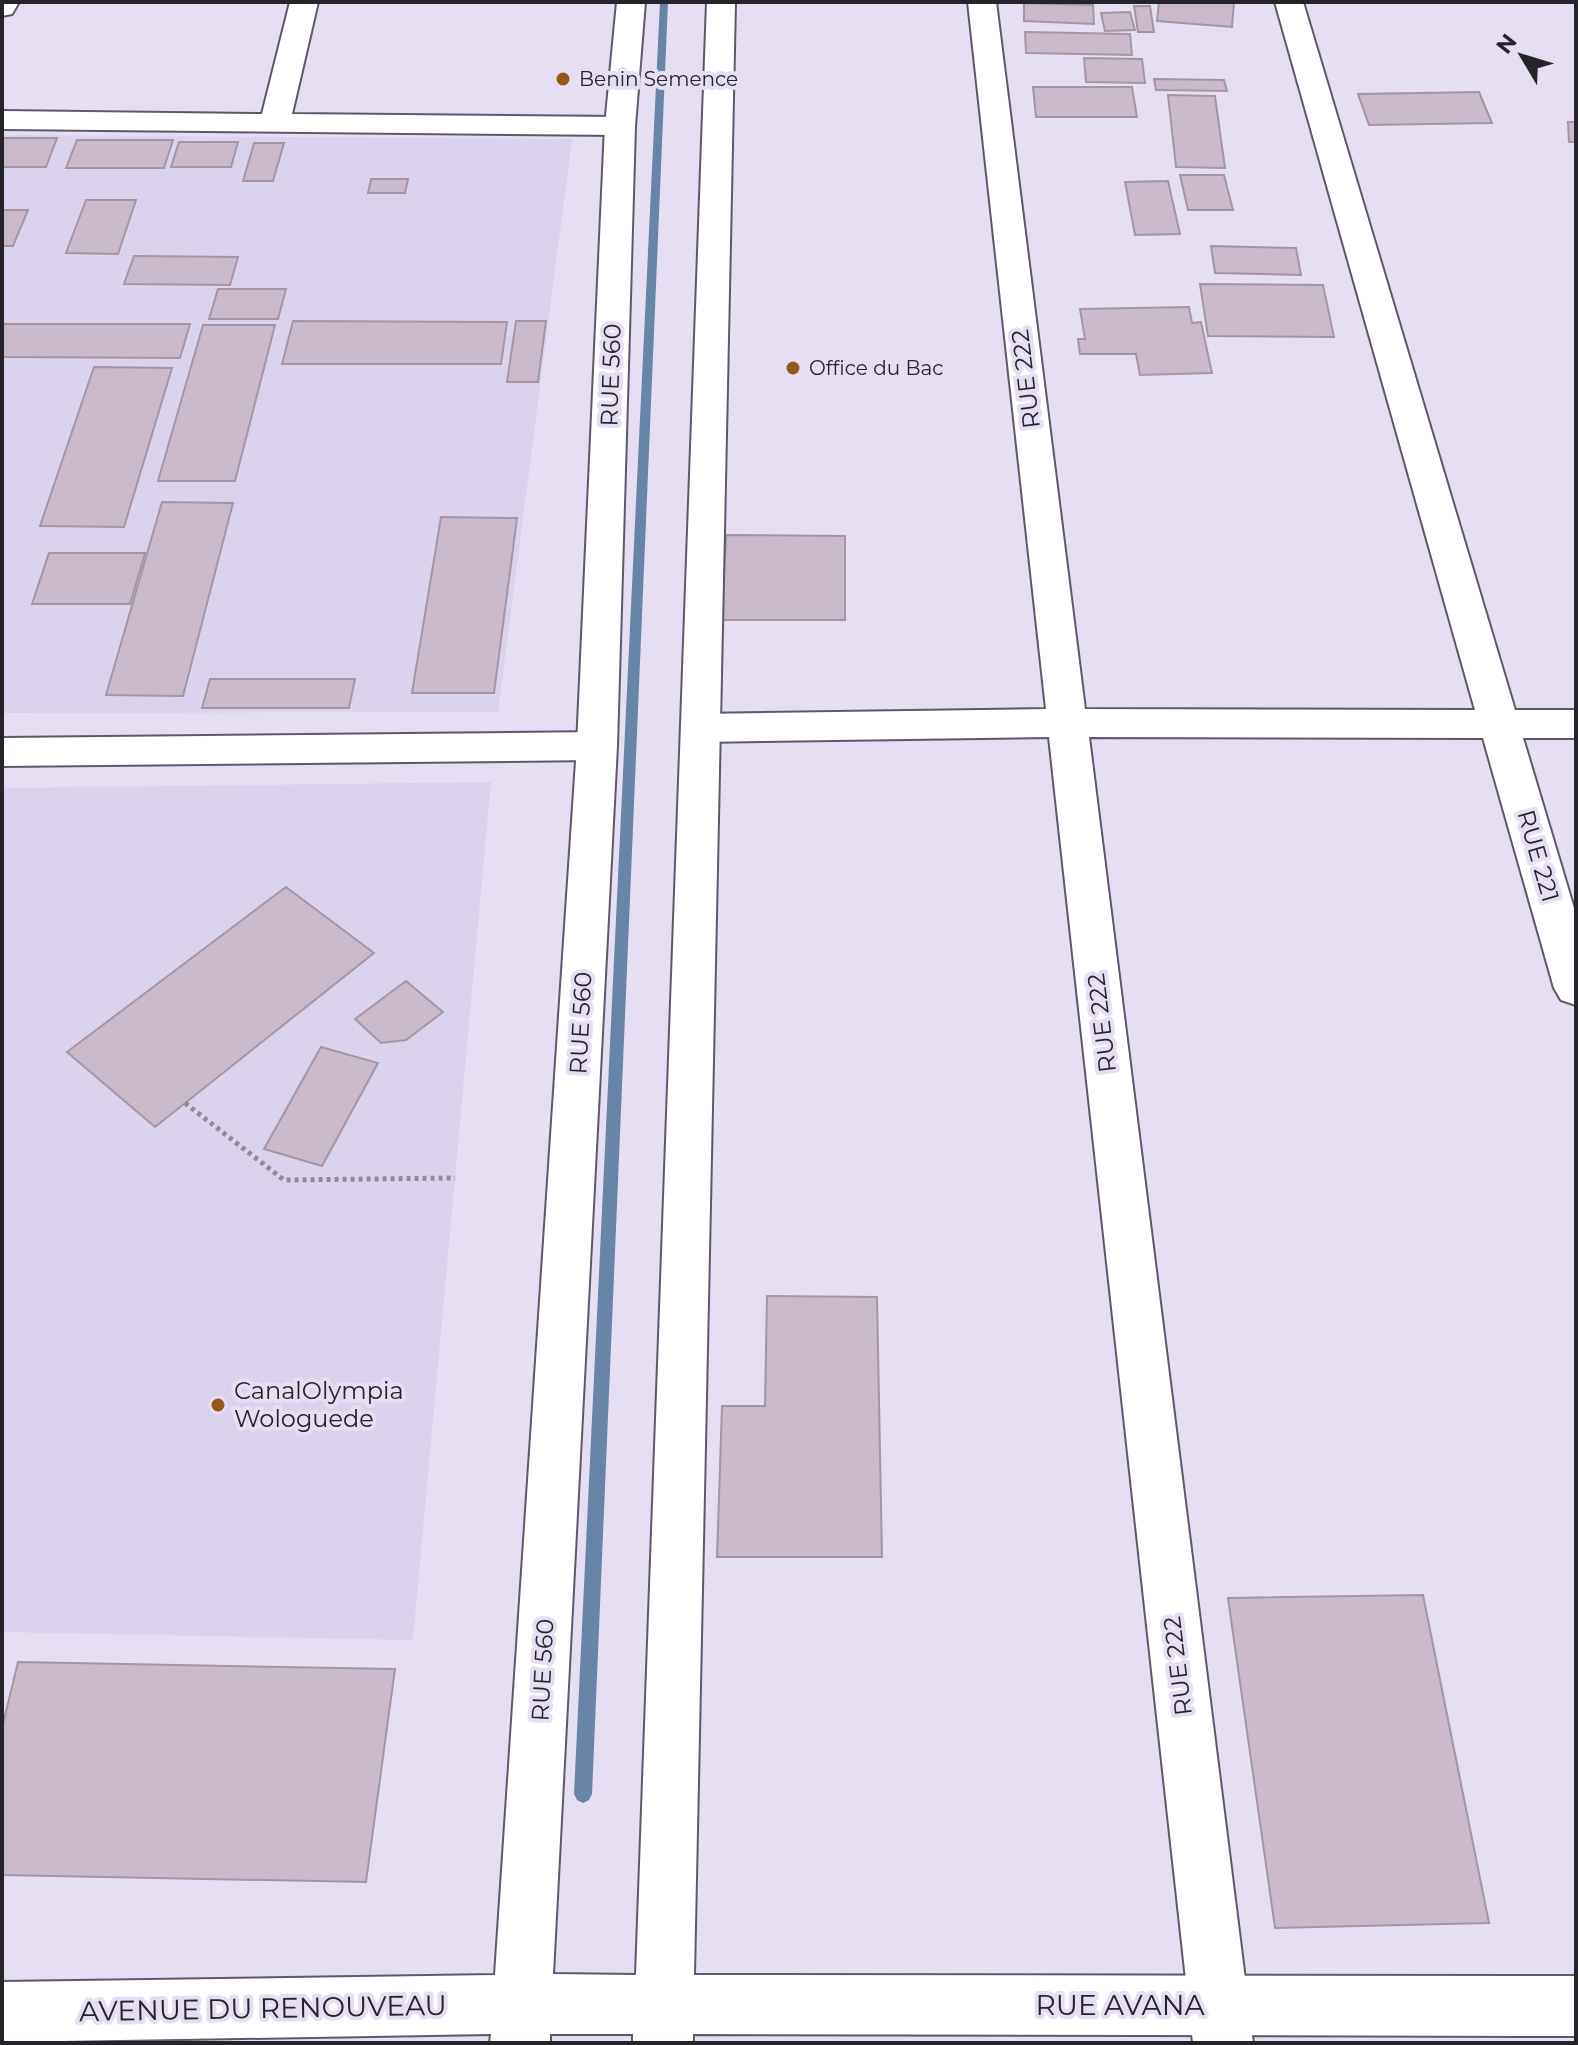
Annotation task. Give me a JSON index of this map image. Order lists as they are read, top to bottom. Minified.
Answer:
{"streets":{"street":["RUE 560","RUE 222","RUE 221","RUE AVANA","AVENUE DU RENOUVEAU"]},"crossings":[["RUE 560","AVENUE DU RENOUVEAU"],["RUE 222","RUE AVANA"],["RUE AVANA","AVENUE DU RENOUVEAU"]],"places":["Benin Semence","Office du Bac","CanalOlympia Wologuede"],"north":"top left"}
